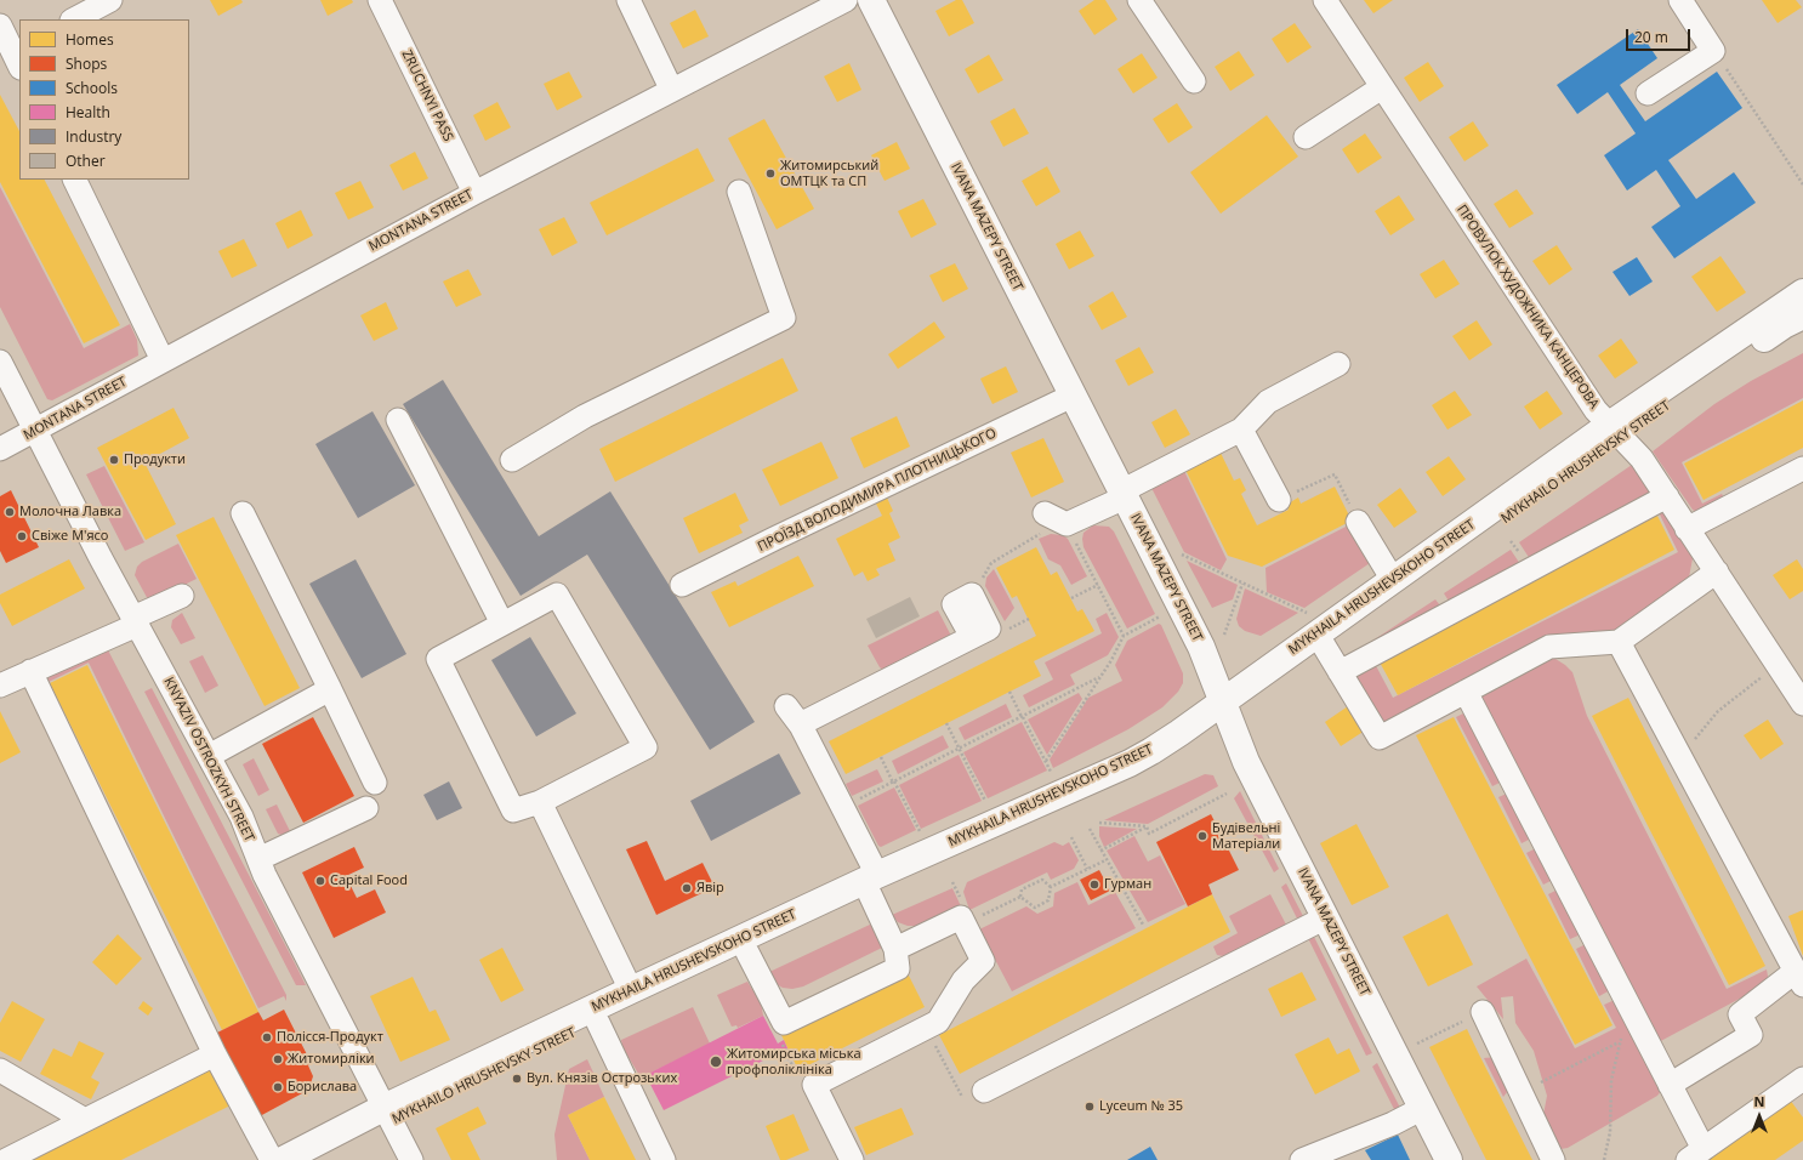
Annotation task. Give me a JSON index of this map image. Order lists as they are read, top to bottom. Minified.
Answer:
{"streets":{"main road":["IVANA MAZEPY STREET","MYKHAILO HRUSHEVSKY STREET","MYKHAILA HRUSHEVSKOHO STREET"],"street":["ZRUCHNYI PASS","MONTANA STREET","ПРОВУЛОК ХУДОЖНИКА КАНЦЕРОВА","ПРОЇЗД ВОЛОДИМИРА ПЛОТНИЦЬКОГО","KNYAZIV OSTROZKYH STREET"]},"crossings":[["ZRUCHNYI PASS","MONTANA STREET"],["MONTANA STREET","KNYAZIV OSTROZKYH STREET"],["IVANA MAZEPY STREET","ПРОЇЗД ВОЛОДИМИРА ПЛОТНИЦЬКОГО"],["IVANA MAZEPY STREET","MYKHAILA HRUSHEVSKOHO STREET"],["ПРОВУЛОК ХУДОЖНИКА КАНЦЕРОВА","MYKHAILO HRUSHEVSKY STREET"],["ПРОВУЛОК ХУДОЖНИКА КАНЦЕРОВА","MYKHAILA HRUSHEVSKOHO STREET"],["MYKHAILO HRUSHEVSKY STREET","MYKHAILA HRUSHEVSKOHO STREET"],["MYKHAILO HRUSHEVSKY STREET","KNYAZIV OSTROZKYH STREET"],["MYKHAILA HRUSHEVSKOHO STREET","KNYAZIV OSTROZKYH STREET"]],"places":["Житомирський ОМТЦК та СП","Продукти","Молочна Лавка","Свіже М'ясо","Будівельні Матеріали","Capital Food","Гурман","Явір","Полісся-Продукт","Житомирліки","Житомирська міська профполіклініка","Вул. Князів Острозьких","Борислава","Lyceum № 35"],"legend":["Homes","Shops","Schools","Health","Industry","Other"],"scale_bar":"20 m","north":"top"}
